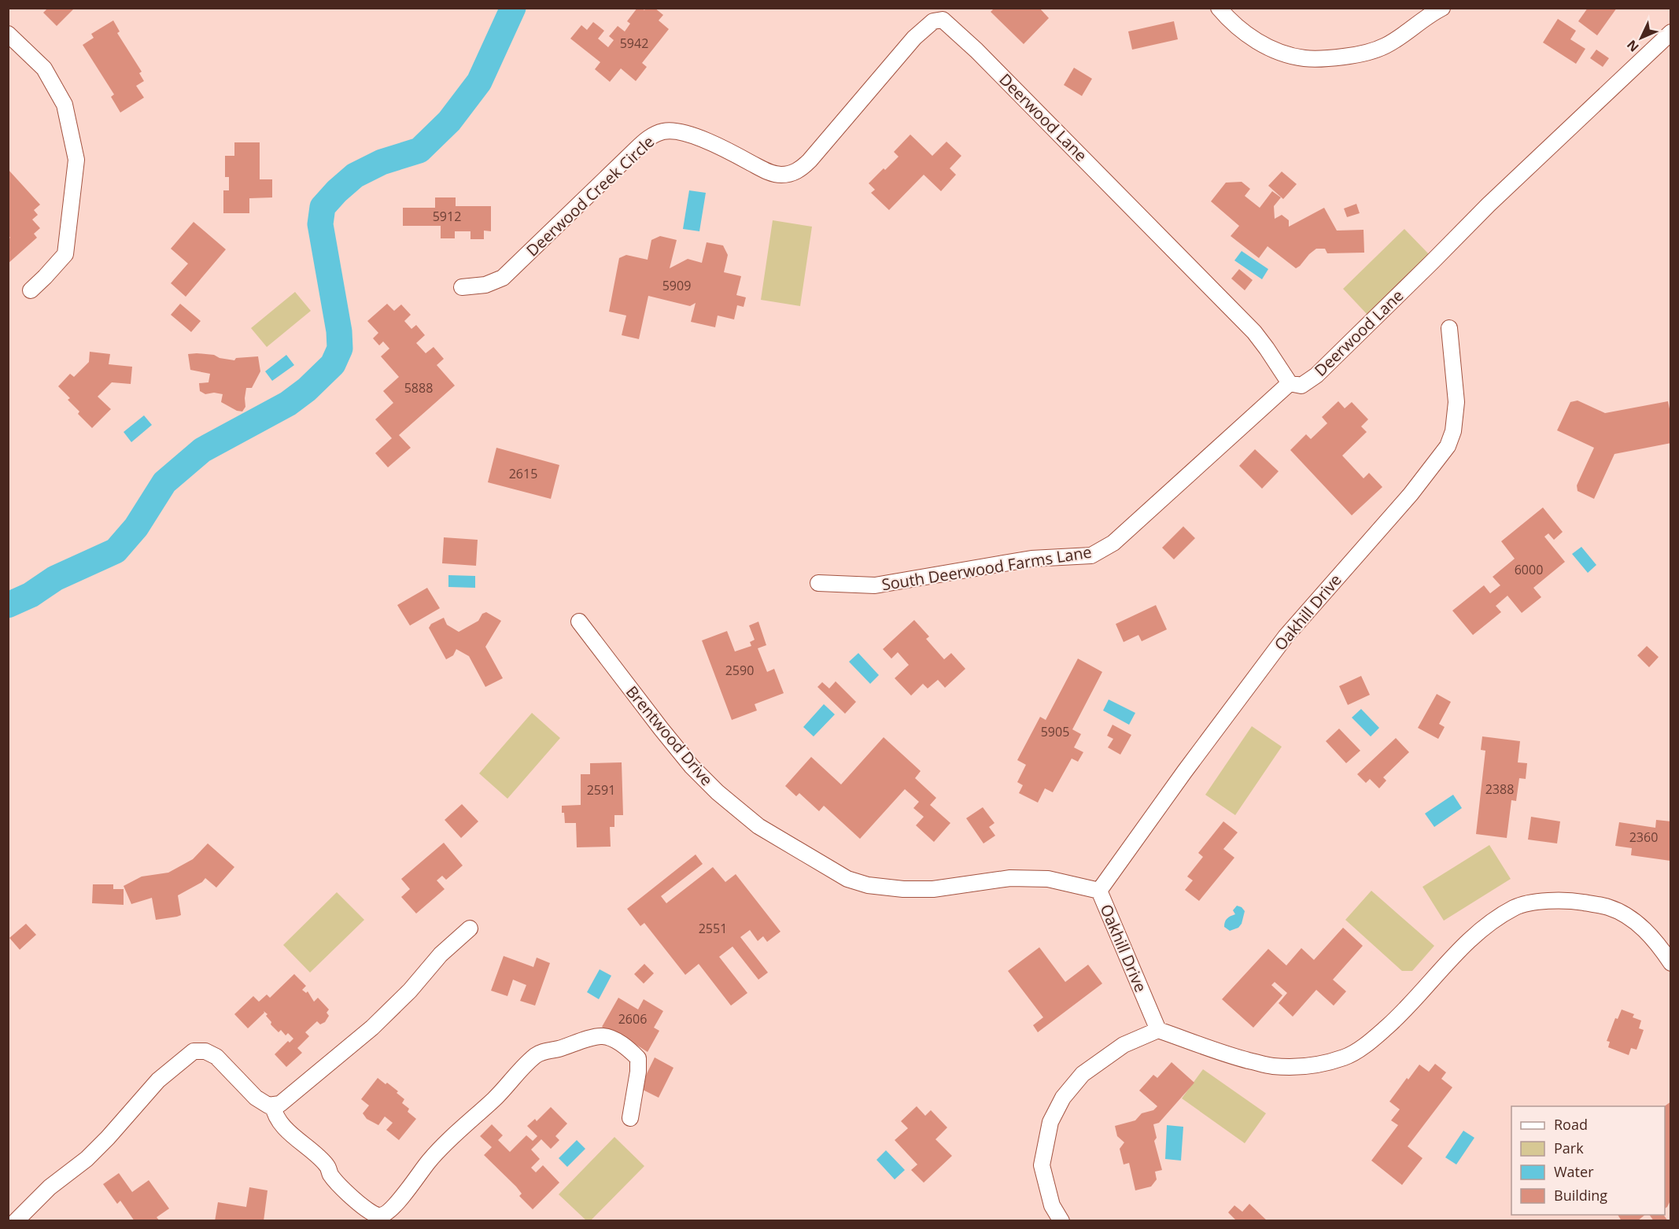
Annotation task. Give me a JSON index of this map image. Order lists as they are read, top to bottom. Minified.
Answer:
{"streets":{"street":["Deerwood Lane","Deerwood Creek Circle","South Deerwood Farms Lane","Oakhill Drive","Brentwood Drive"]},"crossings":[["Deerwood Lane","Deerwood Creek Circle"],["Deerwood Lane","South Deerwood Farms Lane"],["Oakhill Drive","Brentwood Drive"]],"house_numbers":["5942","5912","5909","5888","2615","6000","2590","5905","2388","2591","2360","2551","2606"],"legend":["Road","Park","Water","Building"],"north":"bottom left"}
